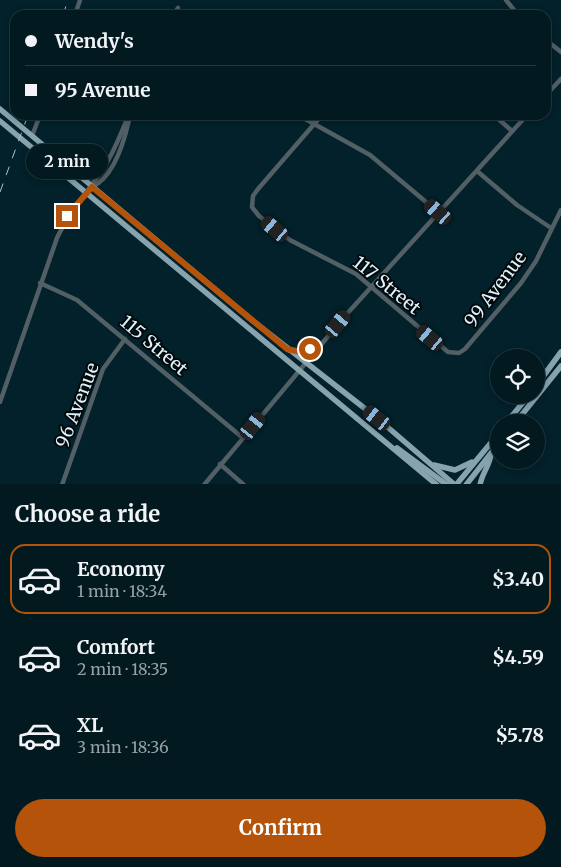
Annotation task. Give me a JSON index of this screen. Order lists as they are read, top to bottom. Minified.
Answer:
{"streets":{"street":["117 Street","99 Avenue","115 Street","96 Avenue"]},"crossings":[["117 Street","99 Avenue"],["115 Street","96 Avenue"]],"page":{"banner":["Wendy's","95 Avenue"],"bubble":"2 min","heading":"Choose a ride","list":[{"name":"Economy","note":"1 min · 18:34","value":"$3.40"},{"name":"Comfort","note":"2 min · 18:35","value":"$4.59"},{"name":"XL","note":"3 min · 18:36","value":"$5.78"}],"buttons":"Confirm"}}
